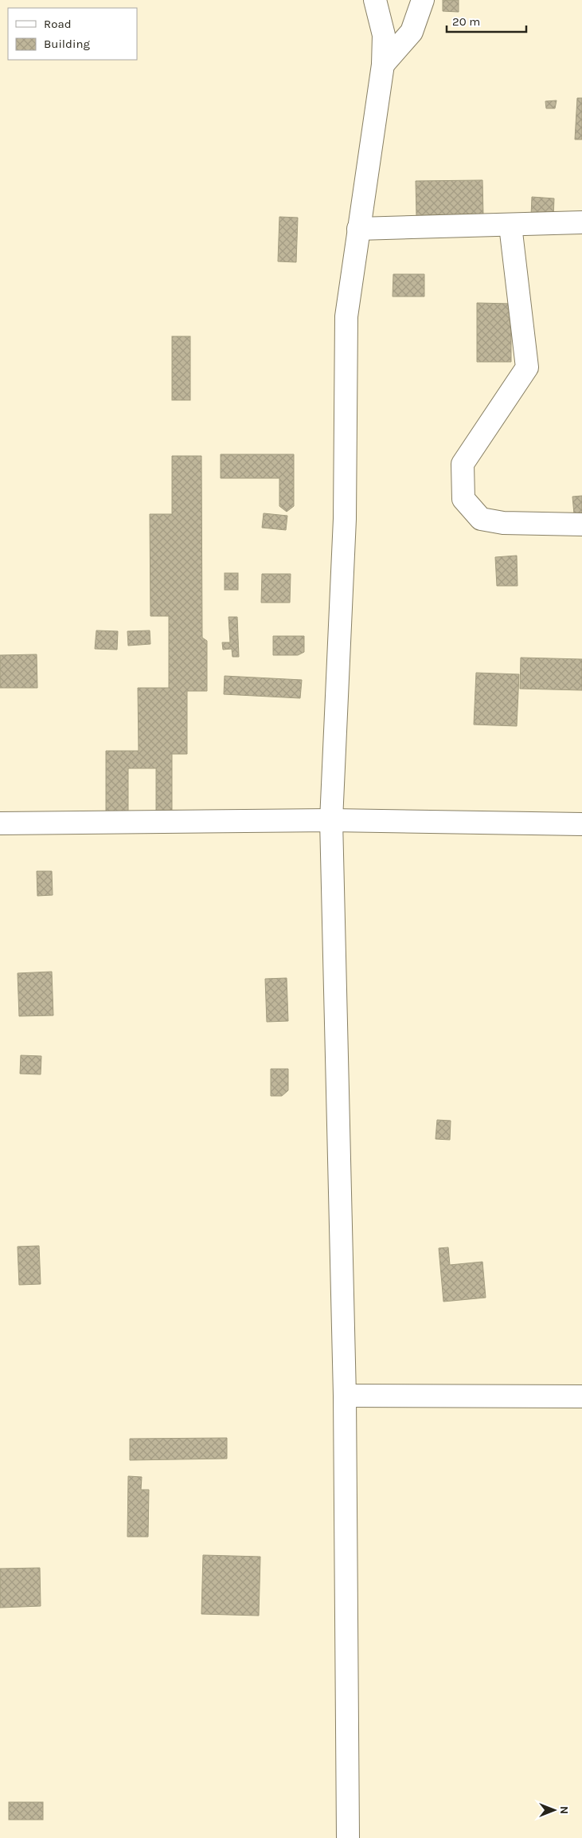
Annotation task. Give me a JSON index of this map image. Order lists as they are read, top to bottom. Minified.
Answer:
{"legend":["Road","Building"],"scale_bar":"20 m","north":"right"}
